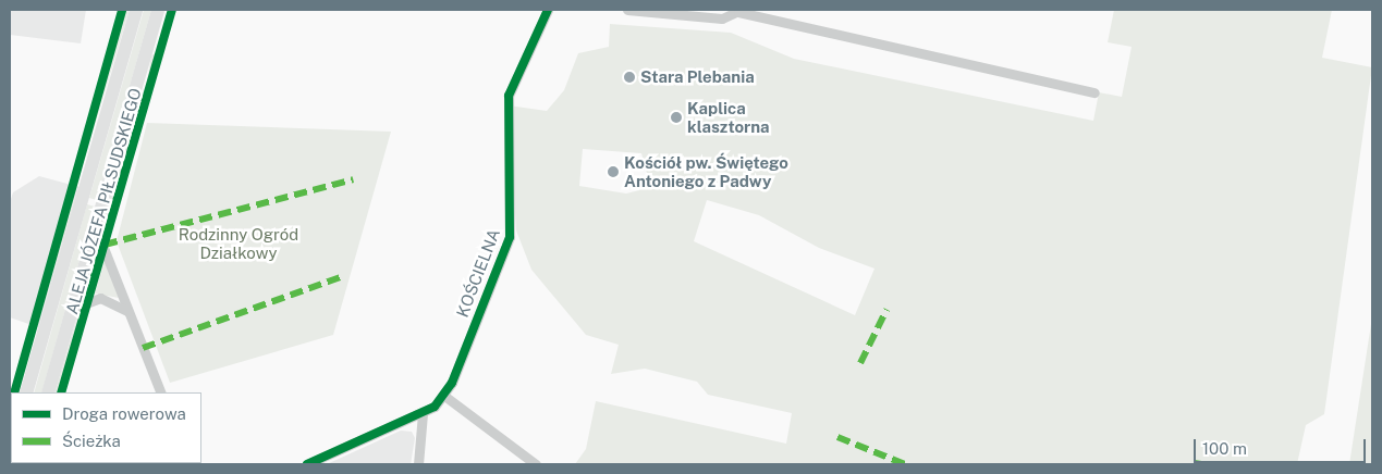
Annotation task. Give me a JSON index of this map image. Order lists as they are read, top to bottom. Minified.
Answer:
{"streets":{"street":["ALEJA JÓZEFA PIŁSUDSKIEGO","KOŚCIELNA"]},"parks":["Rodzinny Ogród Działkowy"],"places":["Stara Plebania","Kaplica klasztorna","Kościół pw. Świętego Antoniego z Padwy"],"legend":["Droga rowerowa","Ścieżka"],"scale_bar":"100 m"}
